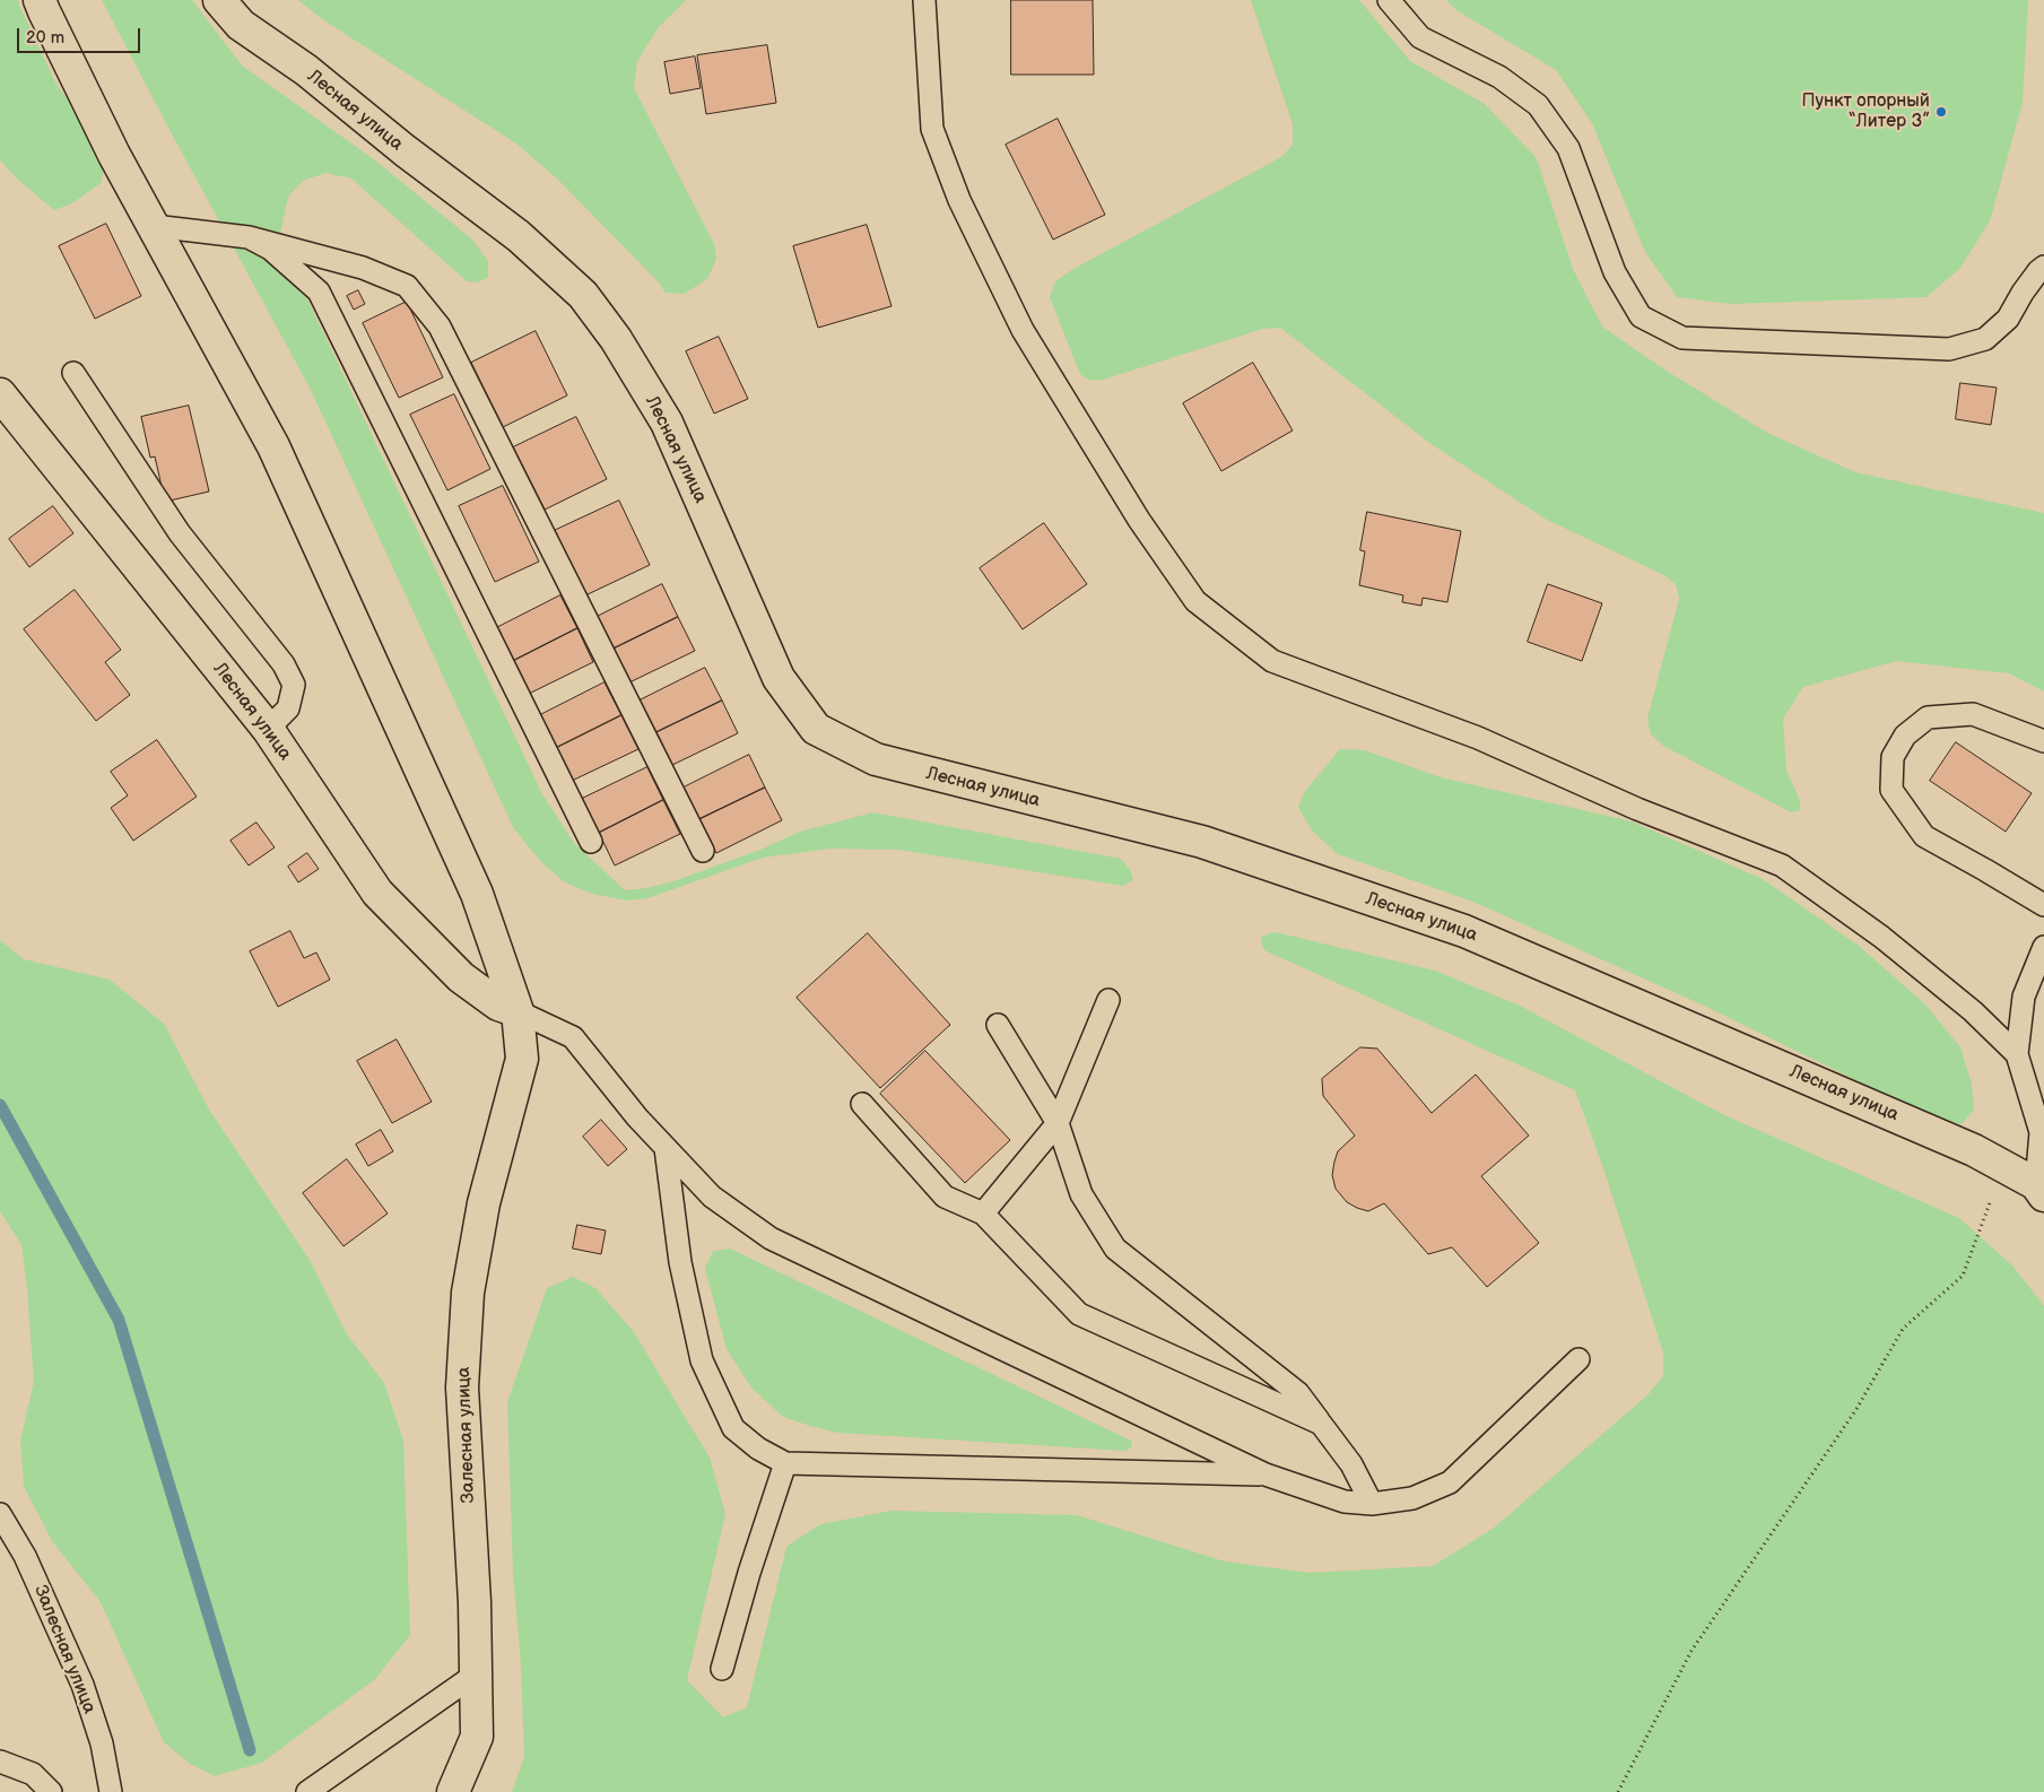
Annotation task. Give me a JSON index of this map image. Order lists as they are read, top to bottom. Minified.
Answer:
{"streets":{"street":["Лесная улица","Залесная улица"]},"crossings":[["Лесная улица","Залесная улица"]],"places":["Пункт опорный “Литер 3”"],"scale_bar":"20 m"}
